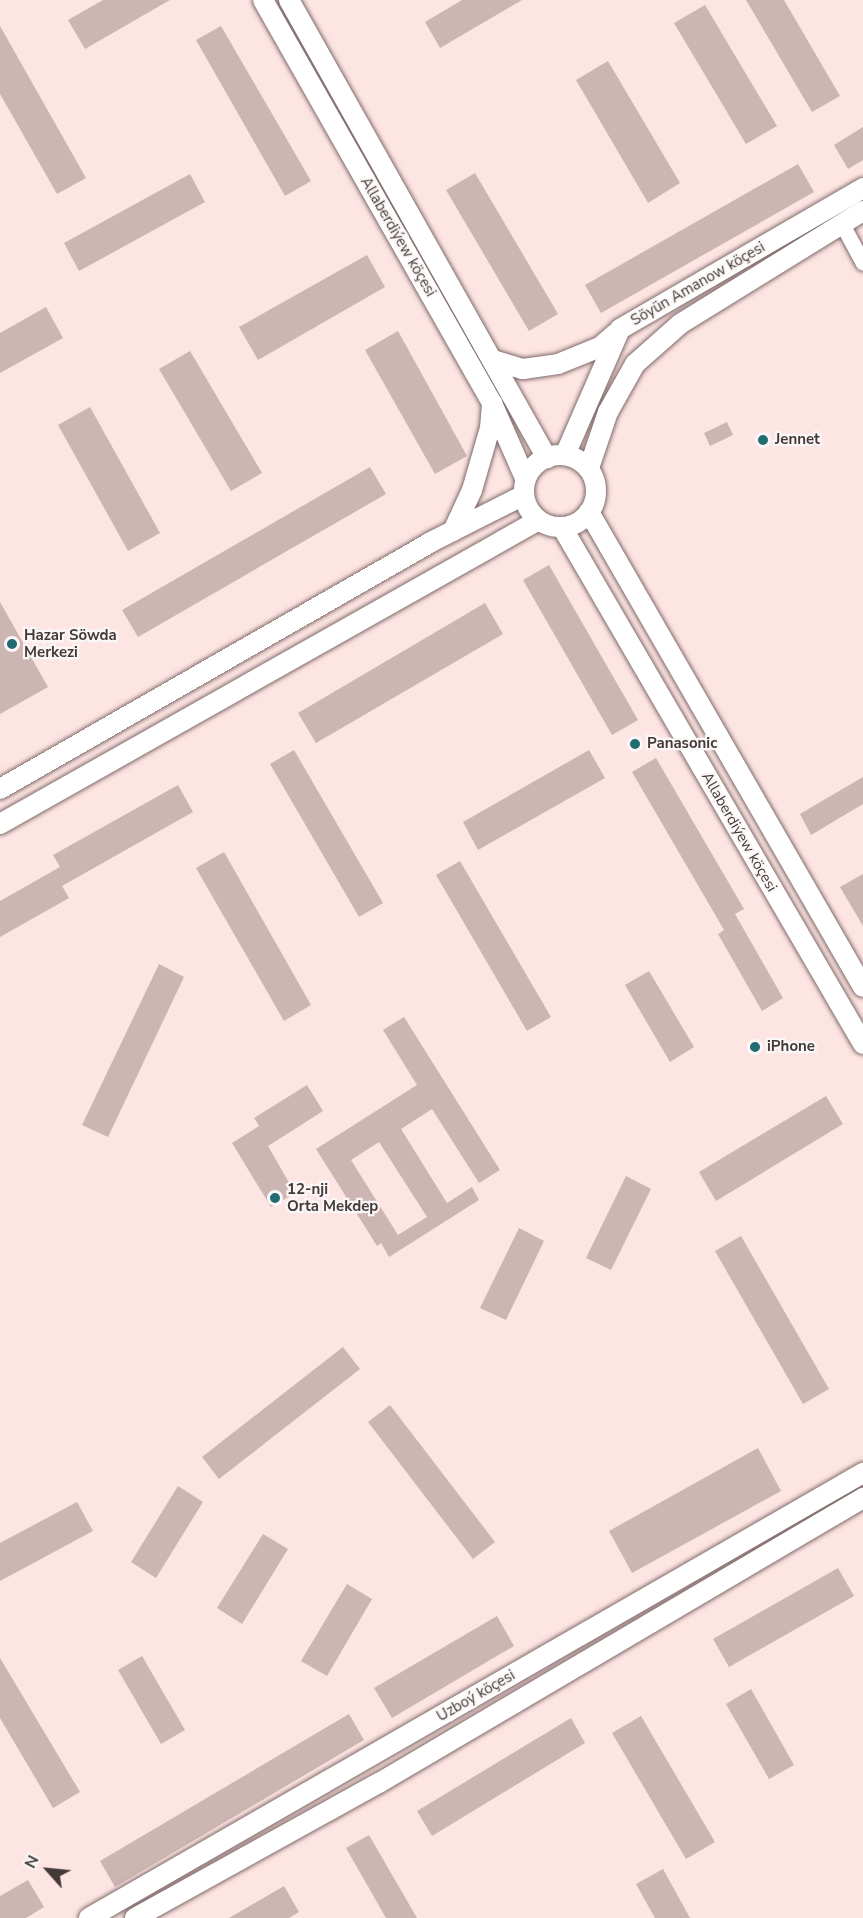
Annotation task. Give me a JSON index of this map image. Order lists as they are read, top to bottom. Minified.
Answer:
{"streets":{"street":["Allaberdiýew köçesi","Söyün Amanow köçesi","Uzboý köçesi"]},"crossings":[["Allaberdiýew köçesi","Söyün Amanow köçesi"]],"places":["Jennet","Hazar Söwda Merkezi","Panasonic","iPhone","12-nji Orta Mekdep"],"north":"top left"}
